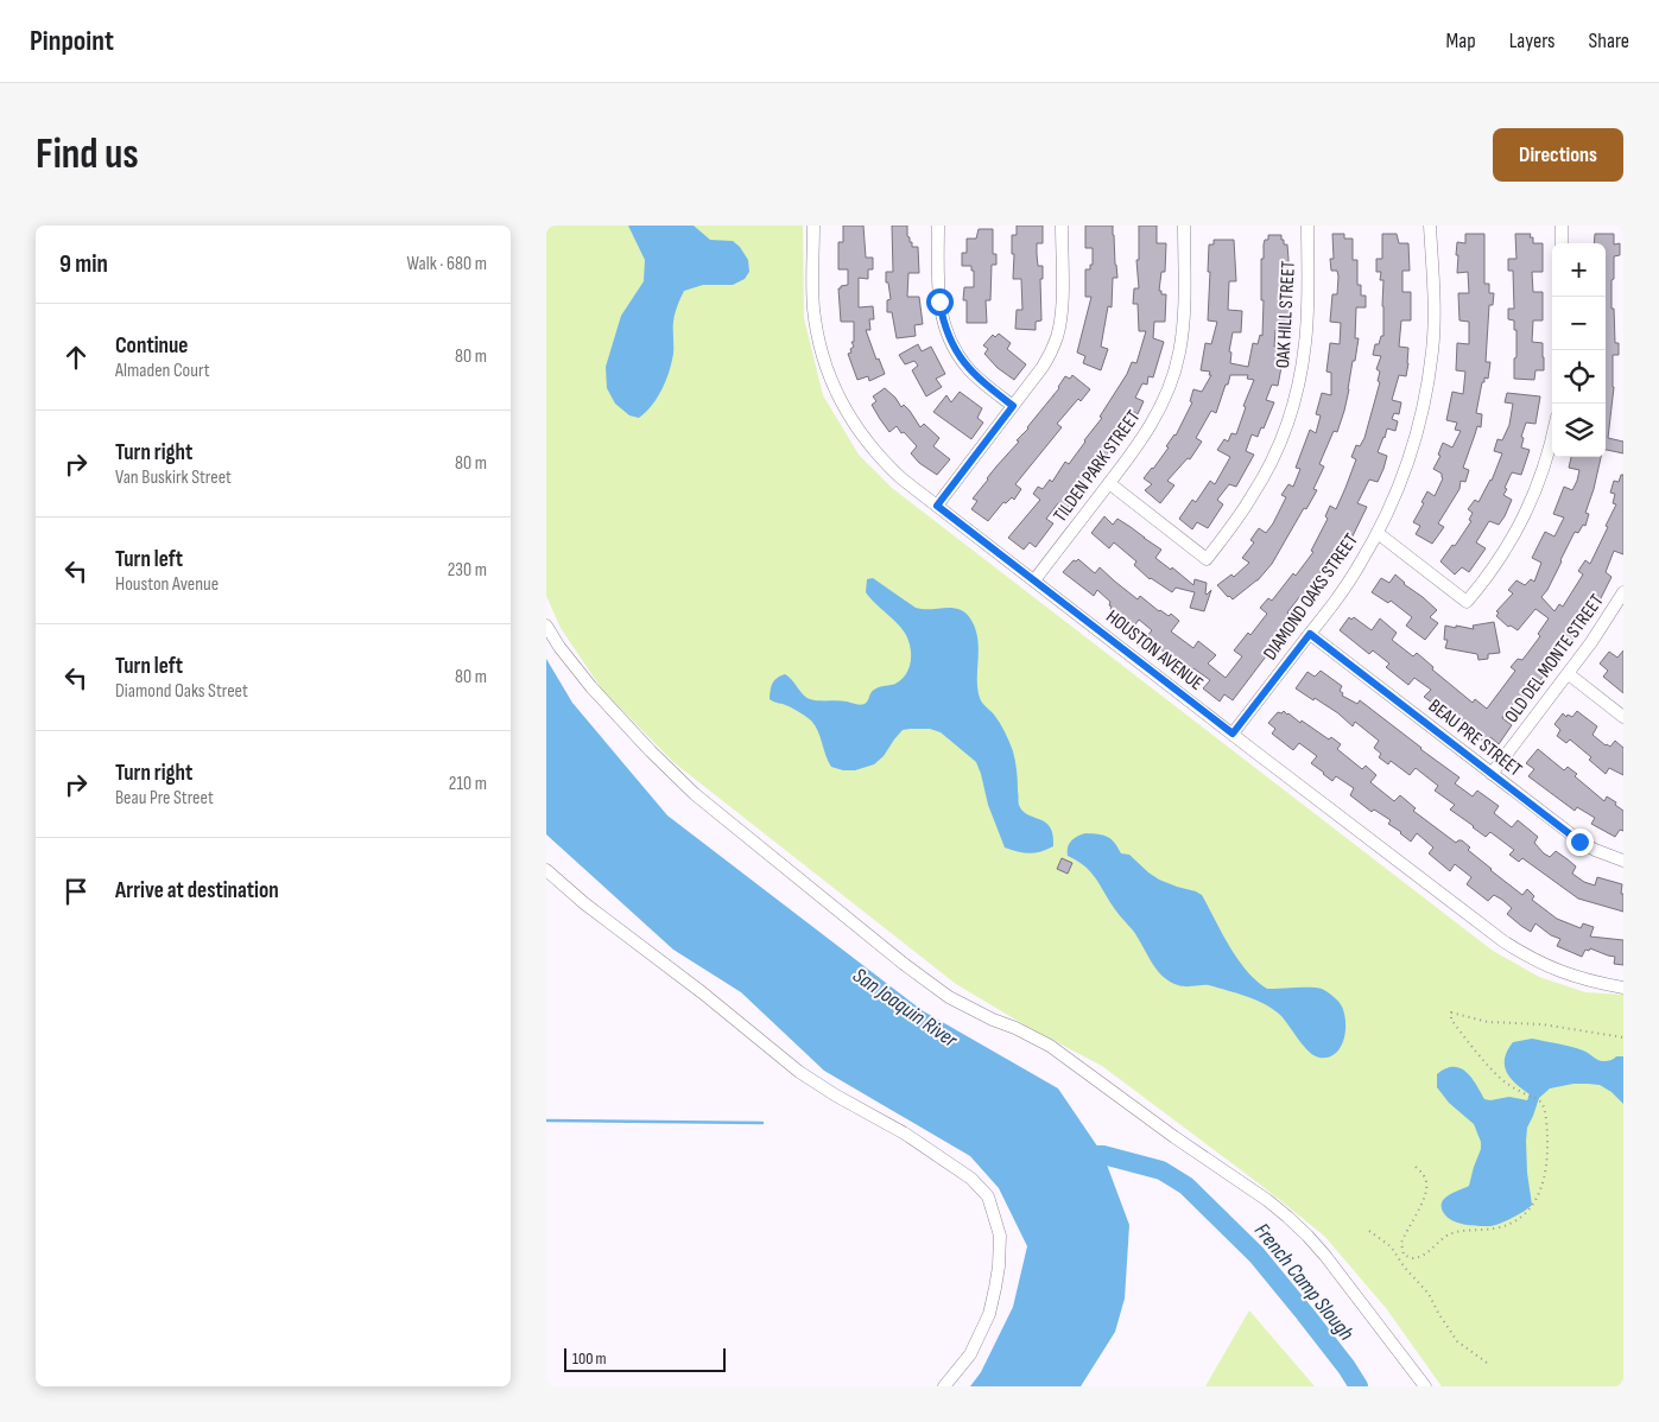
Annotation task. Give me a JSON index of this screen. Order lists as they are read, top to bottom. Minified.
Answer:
{"streets":{"street":["OAK HILL STREET","TILDEN PARK STREET","DIAMOND OAKS STREET","HOUSTON AVENUE","OLD DEL MONTE STREET","BEAU PRE STREET"]},"crossings":[["OAK HILL STREET","TILDEN PARK STREET"],["TILDEN PARK STREET","HOUSTON AVENUE"],["DIAMOND OAKS STREET","HOUSTON AVENUE"],["DIAMOND OAKS STREET","BEAU PRE STREET"],["OLD DEL MONTE STREET","BEAU PRE STREET"]],"water":["San Joaquin River","French Camp Slough"],"scale_bar":"100 m","page":{"header":"Pinpoint","nav":["Map","Layers","Share"],"buttons":"Directions","title":"Find us","heading":["9 min","Walk · 680 m"],"map_buttons":["+","−"],"list":[["Continue","Almaden Court","80 m"],["Turn right","Van Buskirk Street","80 m"],["Turn left","Houston Avenue","230 m"],["Turn left","Diamond Oaks Street","80 m"],["Turn right","Beau Pre Street","210 m"],"Arrive at destination"],"scale":"100 m"}}
